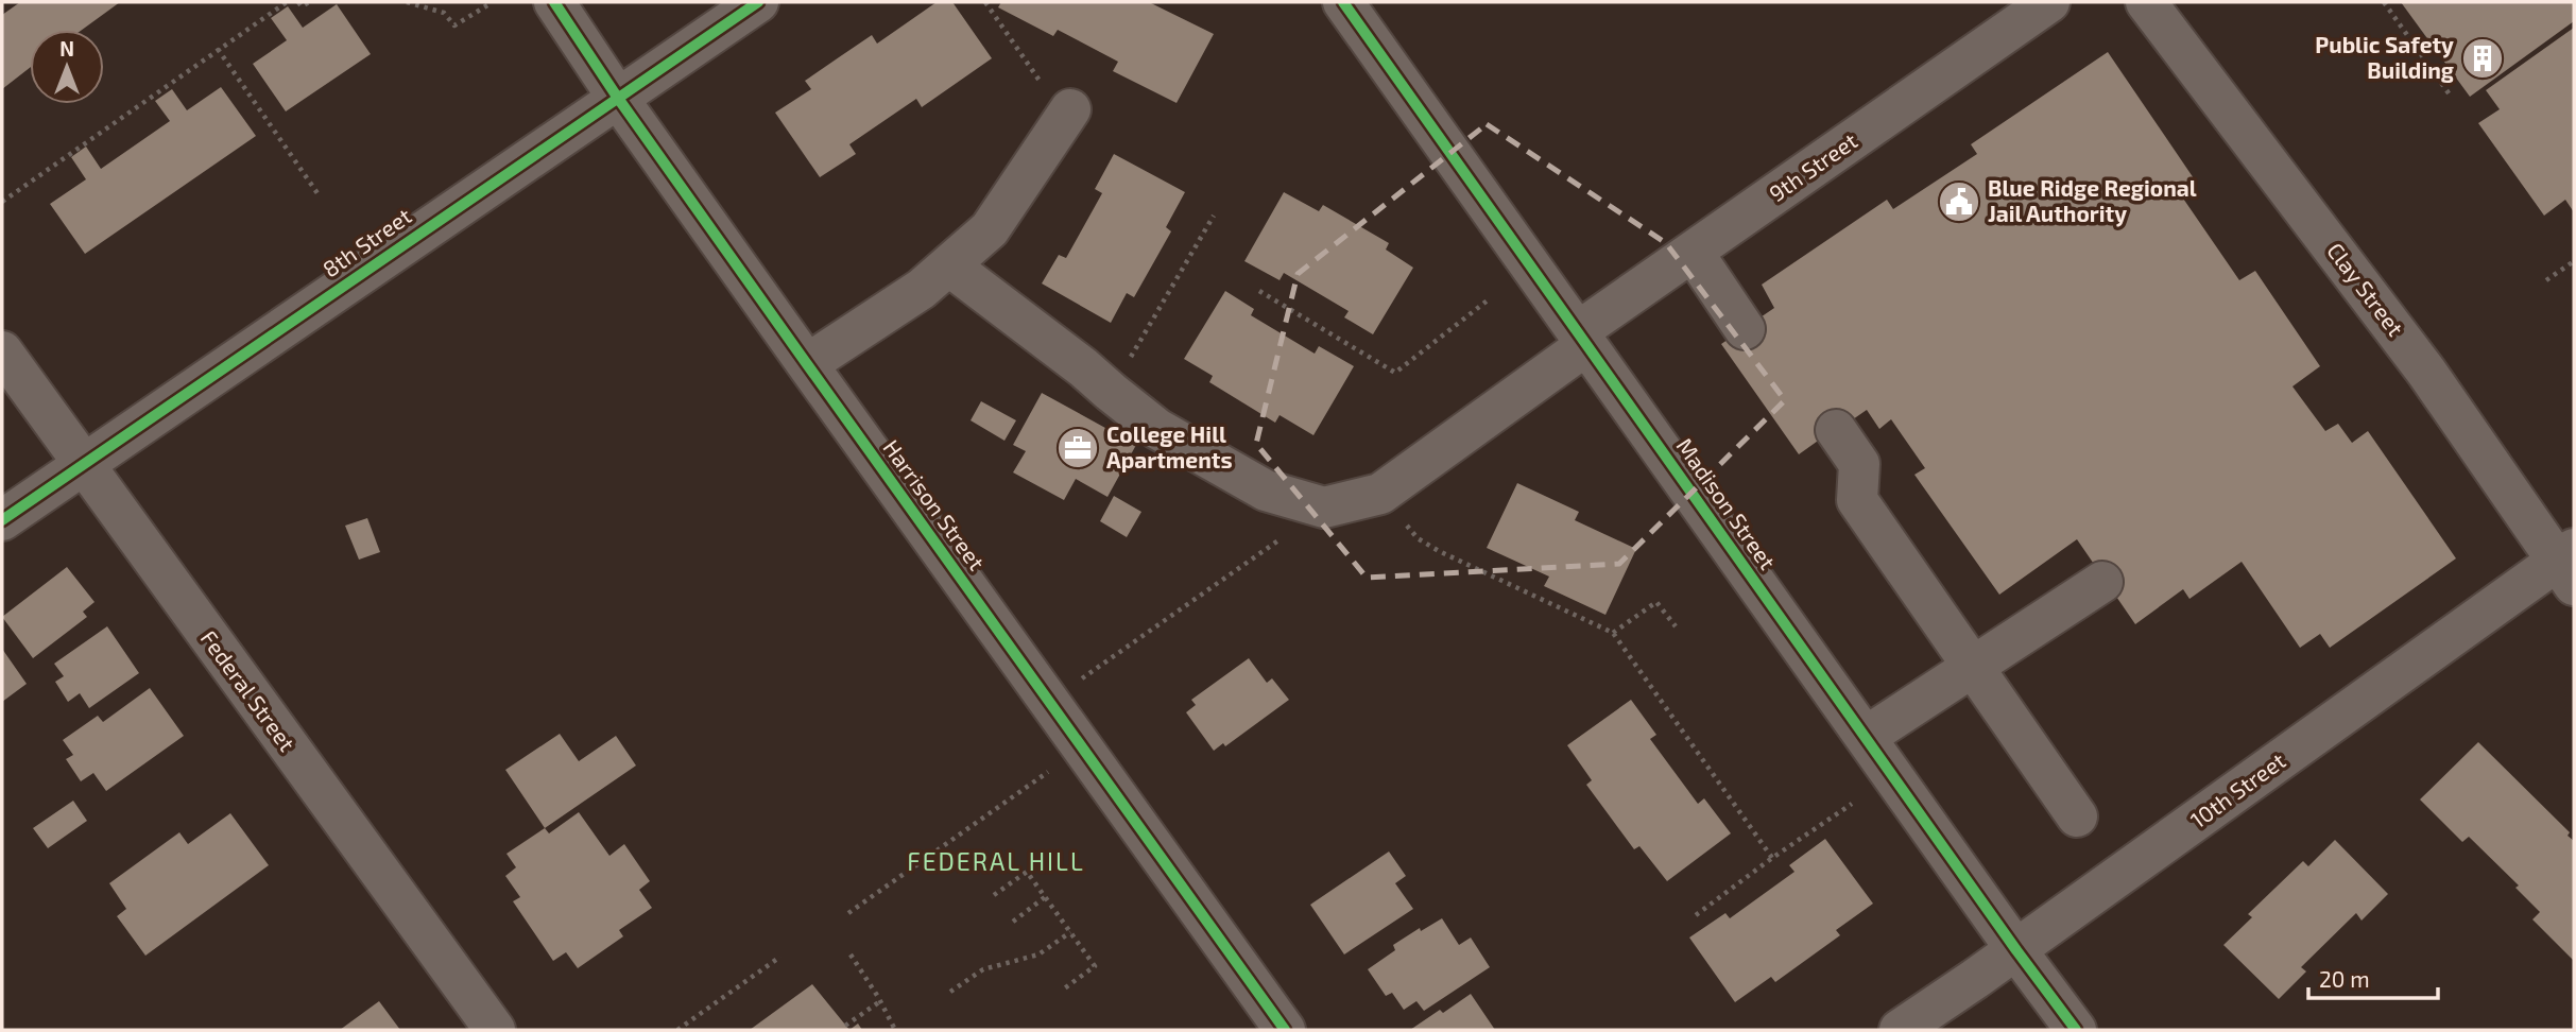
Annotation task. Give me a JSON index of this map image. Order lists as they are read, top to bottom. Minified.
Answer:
{"streets":{"street":["9th Street","8th Street","Clay Street","Madison Street","Harrison Street","Federal Street","10th Street"]},"crossings":[["9th Street","Madison Street"],["8th Street","Harrison Street"],["8th Street","Federal Street"],["Clay Street","10th Street"],["Madison Street","10th Street"]],"districts":["FEDERAL HILL"],"places":{"building":["Public Safety Building"],"public building":["Blue Ridge Regional Jail Authority"],"office":["College Hill Apartments"]},"scale_bar":"20 m","north":"top"}
